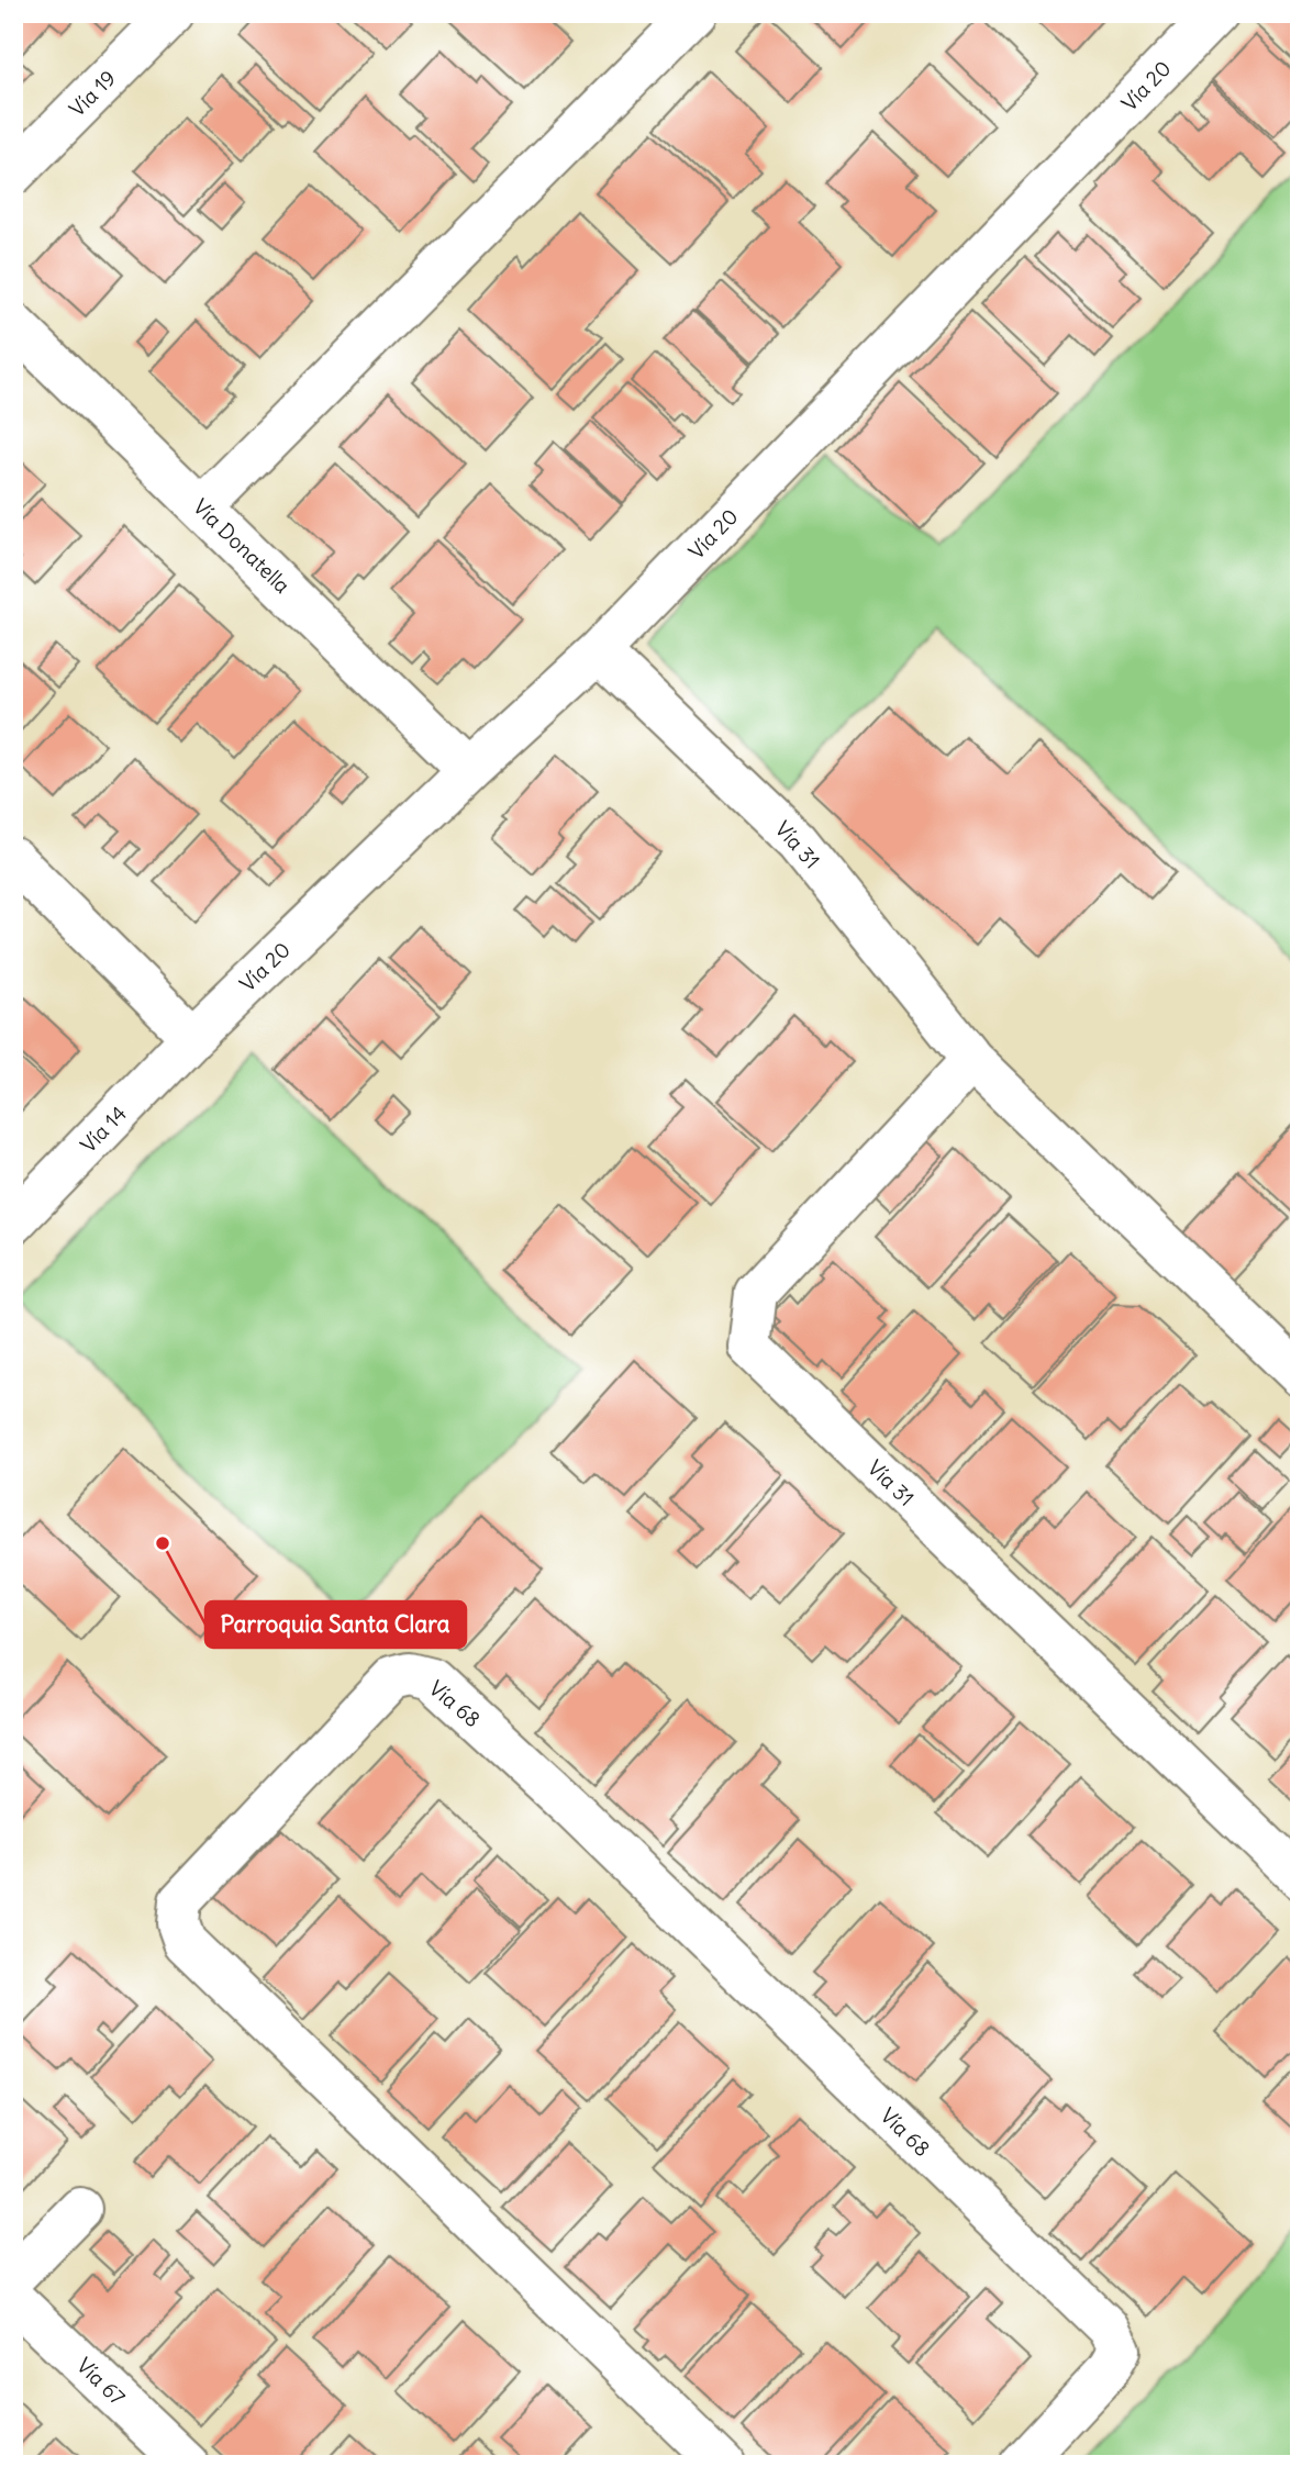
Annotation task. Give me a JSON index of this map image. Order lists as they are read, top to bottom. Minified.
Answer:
{"streets":{"street":["Vía 20","Vía 19","Vía Donatella","Vía 31","Vía 14","Vía 68","Vía 67"]},"crossings":[["Vía 20","Vía Donatella"],["Vía 20","Vía 31"],["Vía 20","Vía 14"]],"places":["Parroquia Santa Clara"]}
